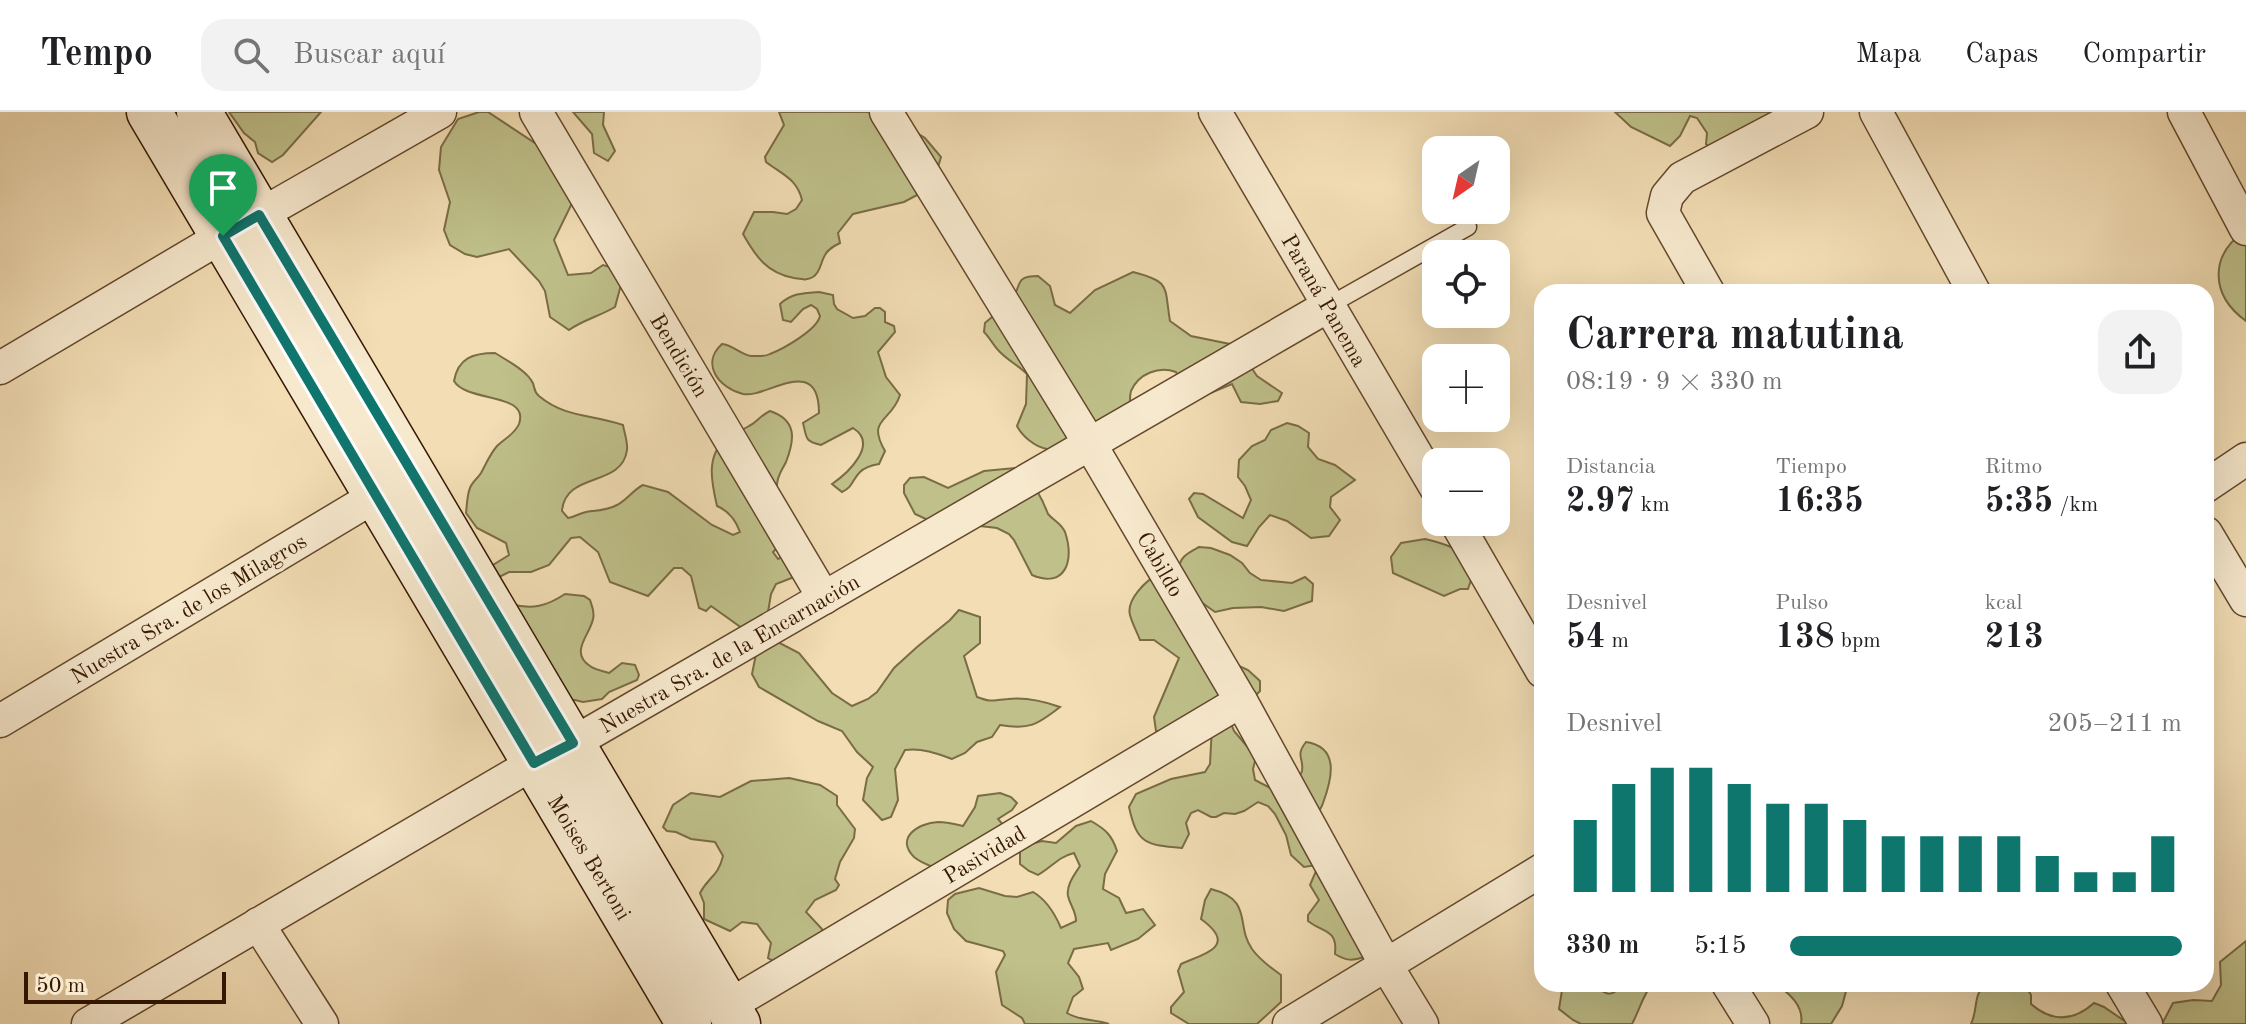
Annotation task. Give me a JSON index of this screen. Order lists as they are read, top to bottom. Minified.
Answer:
{"streets":{"street":["Paraná Panema","Bendición","Cabildo","Nuestra Sra. de los Milagros","Nuestra Sra. de la Encarnación","Pasividad","Moises Bertoni"]},"crossings":[["Paraná Panema","Nuestra Sra. de la Encarnación"],["Bendición","Nuestra Sra. de la Encarnación"],["Cabildo","Nuestra Sra. de la Encarnación"],["Cabildo","Pasividad"],["Nuestra Sra. de los Milagros","Moises Bertoni"],["Nuestra Sra. de la Encarnación","Moises Bertoni"],["Pasividad","Moises Bertoni"]],"scale_bar":"50 m","north":"bottom left","page":{"header":"Tempo","search":"Buscar aquí","nav":["Mapa","Capas","Compartir"],"map_buttons":["+","−"],"heading":["Carrera matutina","08:19 · 9 × 330 m"],"stats":[["Distancia","2.97 km"],["Tiempo","16:35"],["Ritmo","5:35 /km"],["Desnivel","54 m"],["Pulso","138 bpm"],["kcal","213"]],"chart":["Desnivel","205–211 m"],"list":[{"name":"330 m","note":"5:15"}],"scale":"50 m"}}
